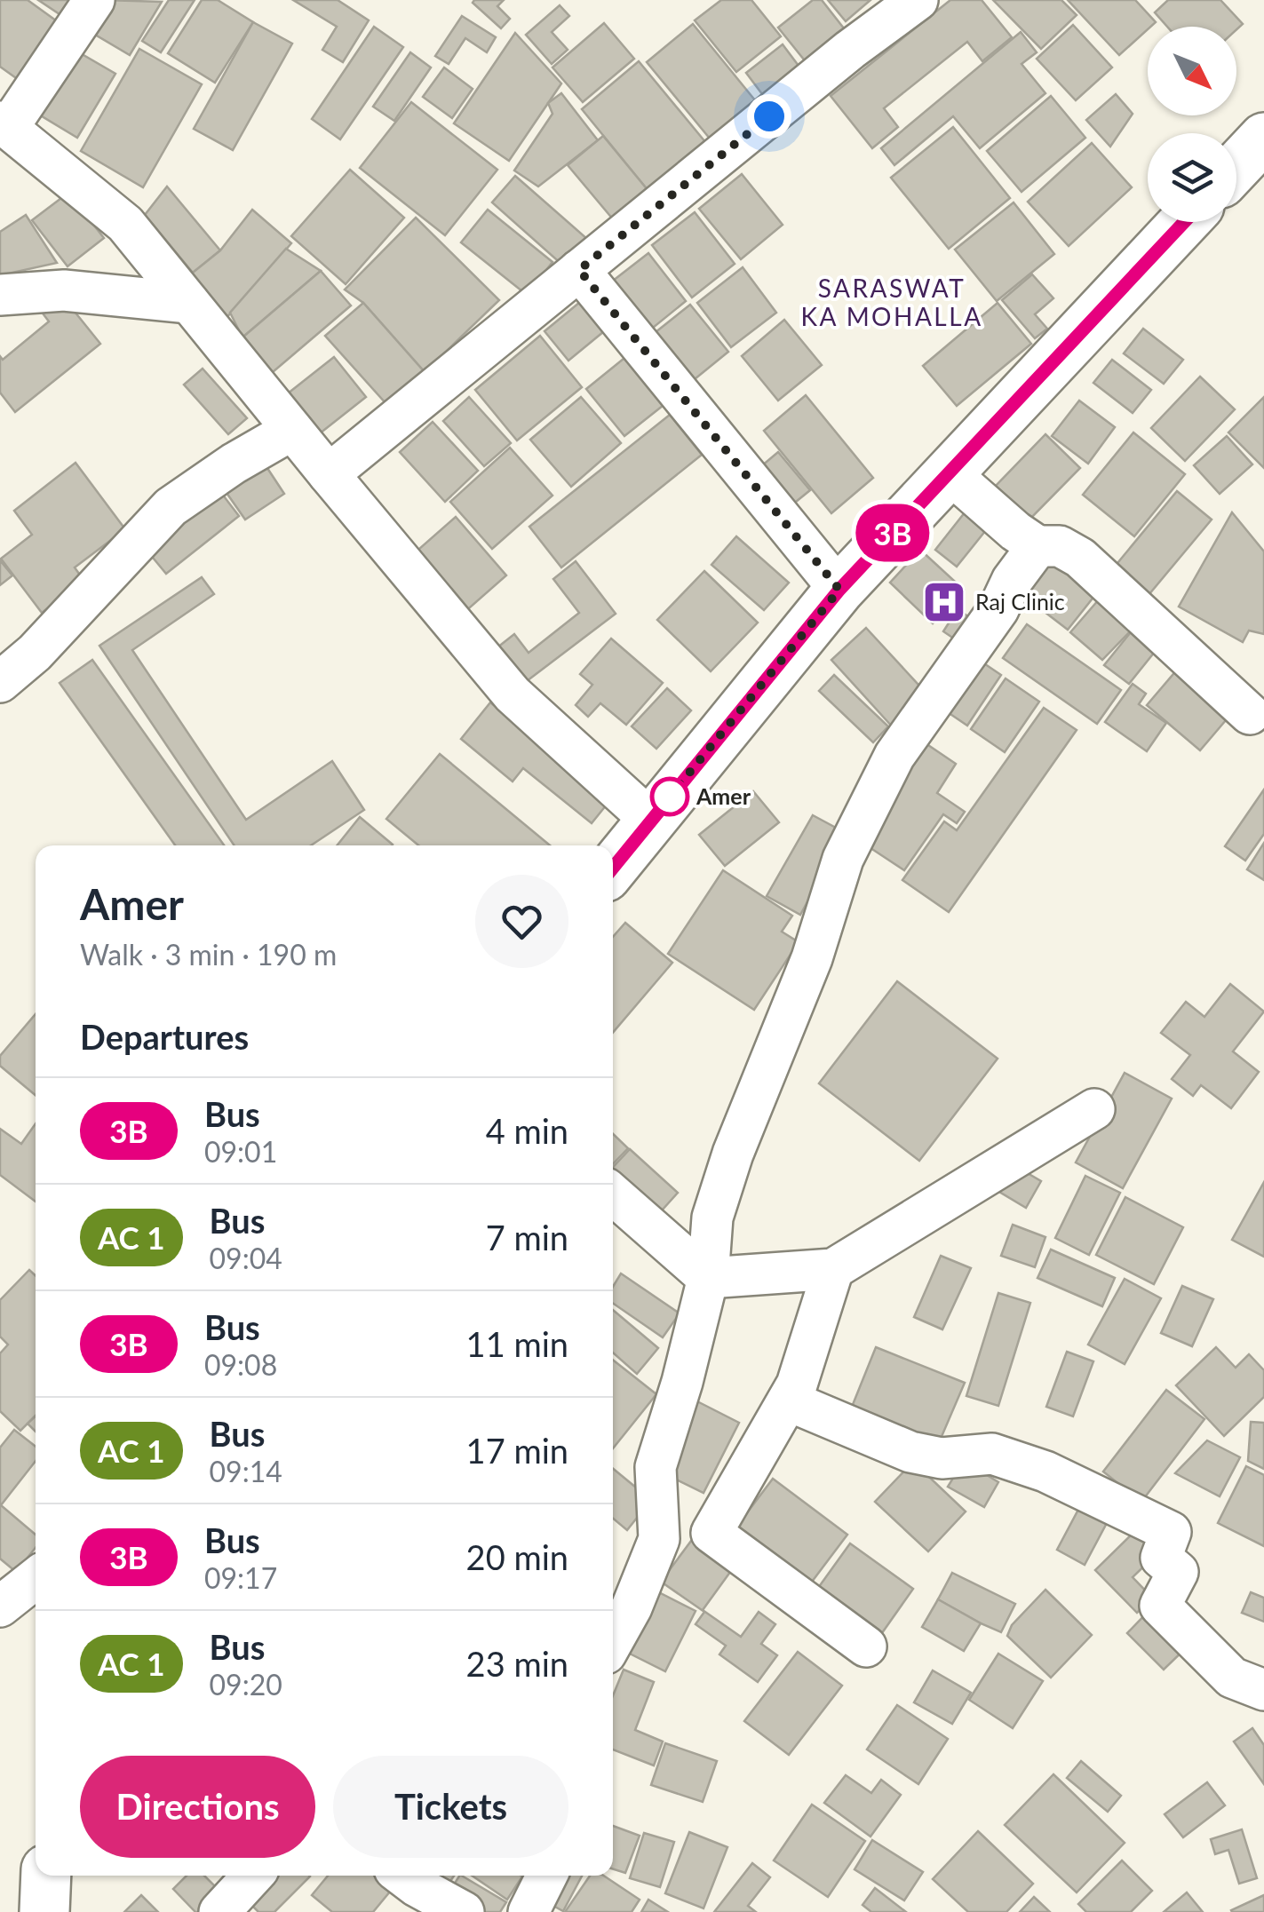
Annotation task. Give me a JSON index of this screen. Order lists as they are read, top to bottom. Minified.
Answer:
{"districts":["SARASWAT KA MOHALLA"],"places":{"hospital":["Raj Clinic"],"other":["Amer"]},"lines":["bus line 3B"],"north":"bottom right","page":{"on_map":"3B","heading":[["Amer","Walk · 3 min · 190 m"],"Departures"],"list":[{"mark":"3B","name":"Bus","note":"09:01","value":"4 min"},{"mark":"AC 1","name":"Bus","note":"09:04","value":"7 min"},{"mark":"3B","name":"Bus","note":"09:08","value":"11 min"},{"mark":"AC 1","name":"Bus","note":"09:14","value":"17 min"},{"mark":"3B","name":"Bus","note":"09:17","value":"20 min"},{"mark":"AC 1","name":"Bus","note":"09:20","value":"23 min"}],"buttons":["Directions","Tickets"]}}
